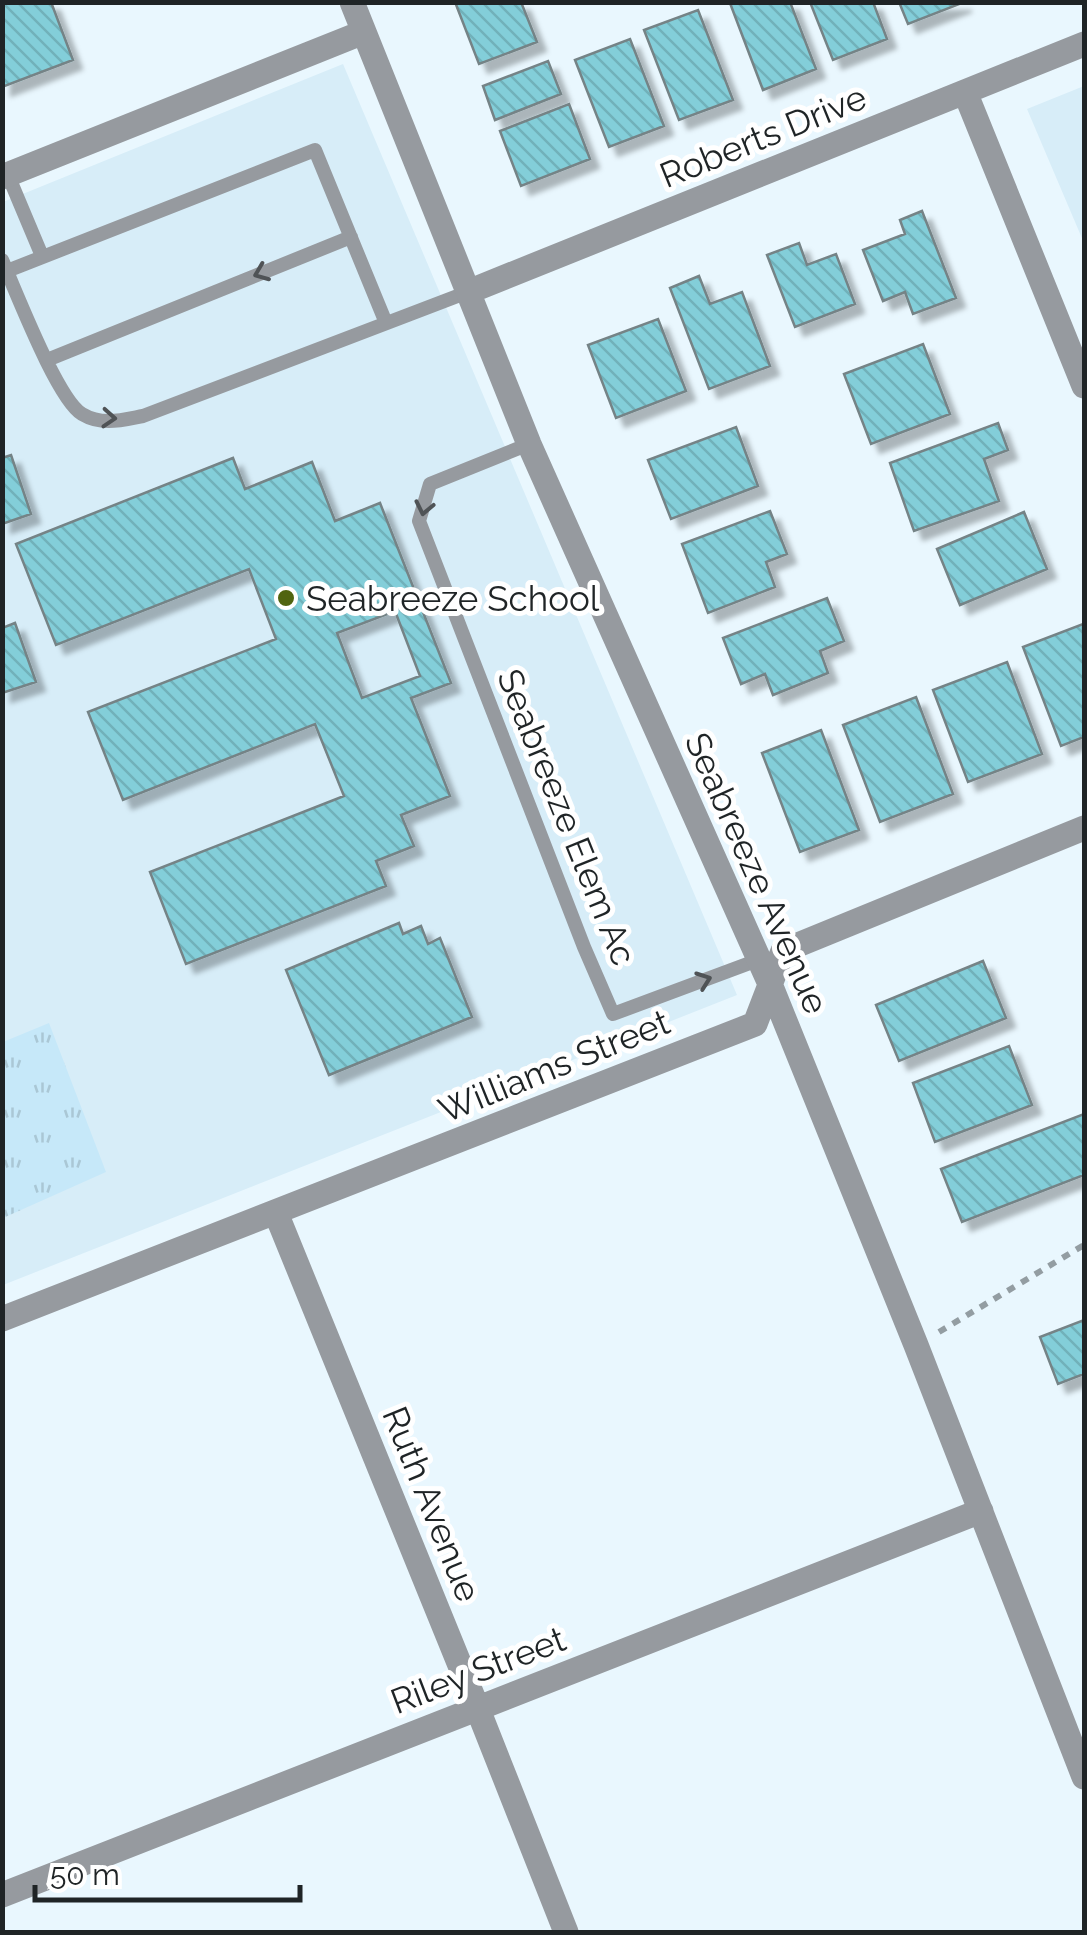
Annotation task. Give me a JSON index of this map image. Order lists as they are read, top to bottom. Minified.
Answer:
{"streets":{"street":["Roberts Drive","Seabreeze Avenue","Williams Street","Ruth Avenue","Riley Street"],"lane":["Seabreeze Elem Ac"]},"crossings":[["Roberts Drive","Seabreeze Avenue"],["Seabreeze Elem Ac","Seabreeze Avenue"],["Seabreeze Avenue","Williams Street"],["Seabreeze Avenue","Riley Street"],["Williams Street","Ruth Avenue"],["Ruth Avenue","Riley Street"]],"places":["Seabreeze School"],"scale_bar":"50 m"}
